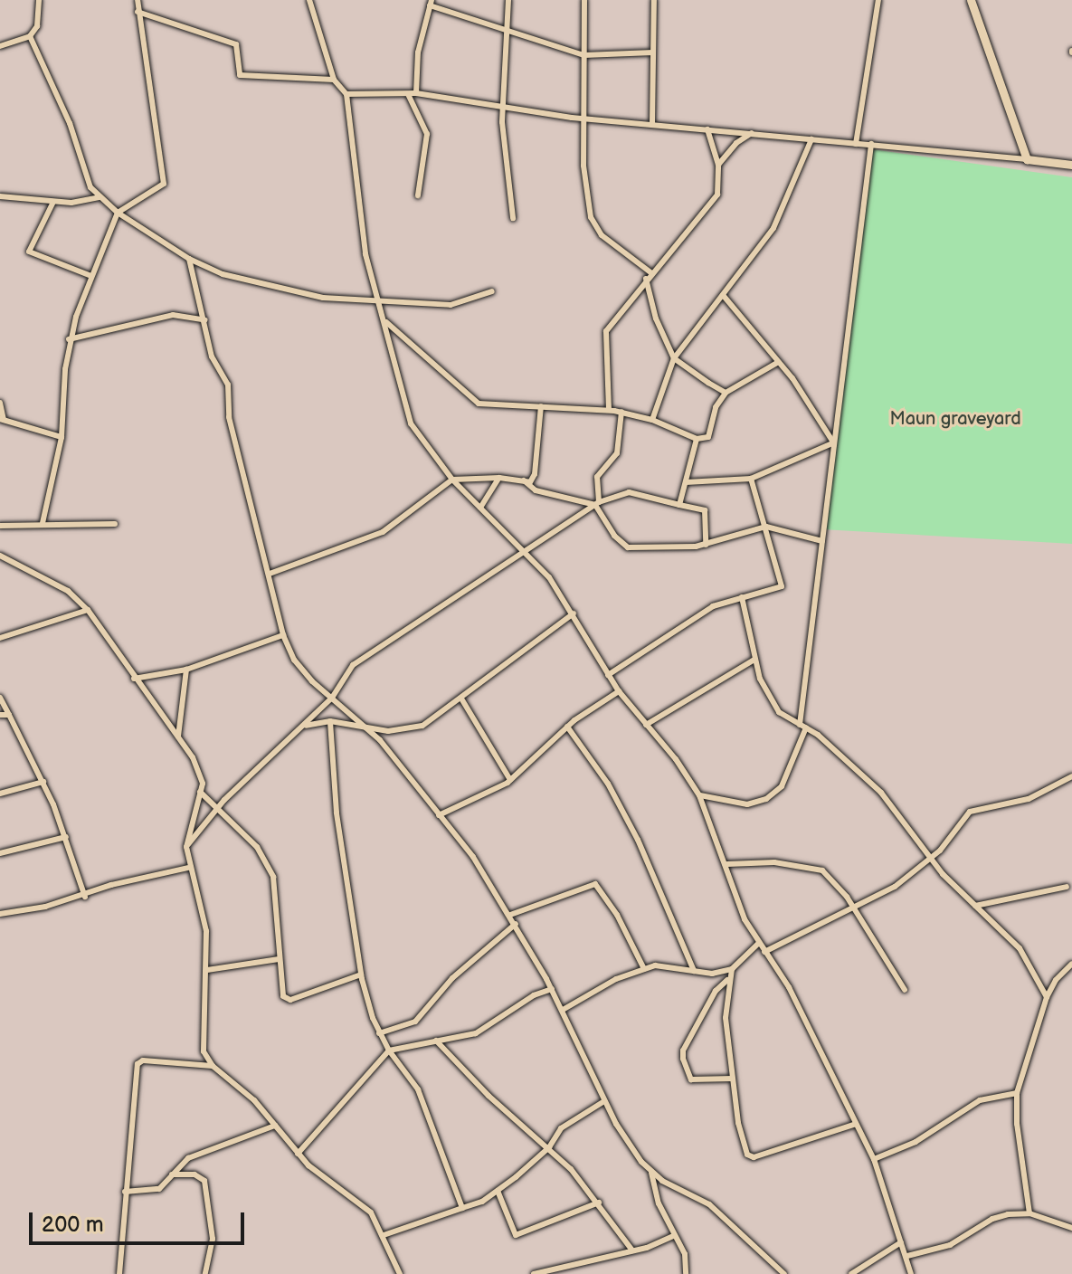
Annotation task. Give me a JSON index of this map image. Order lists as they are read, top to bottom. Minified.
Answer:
{"parks":["Maun graveyard"],"scale_bar":"200 m"}
